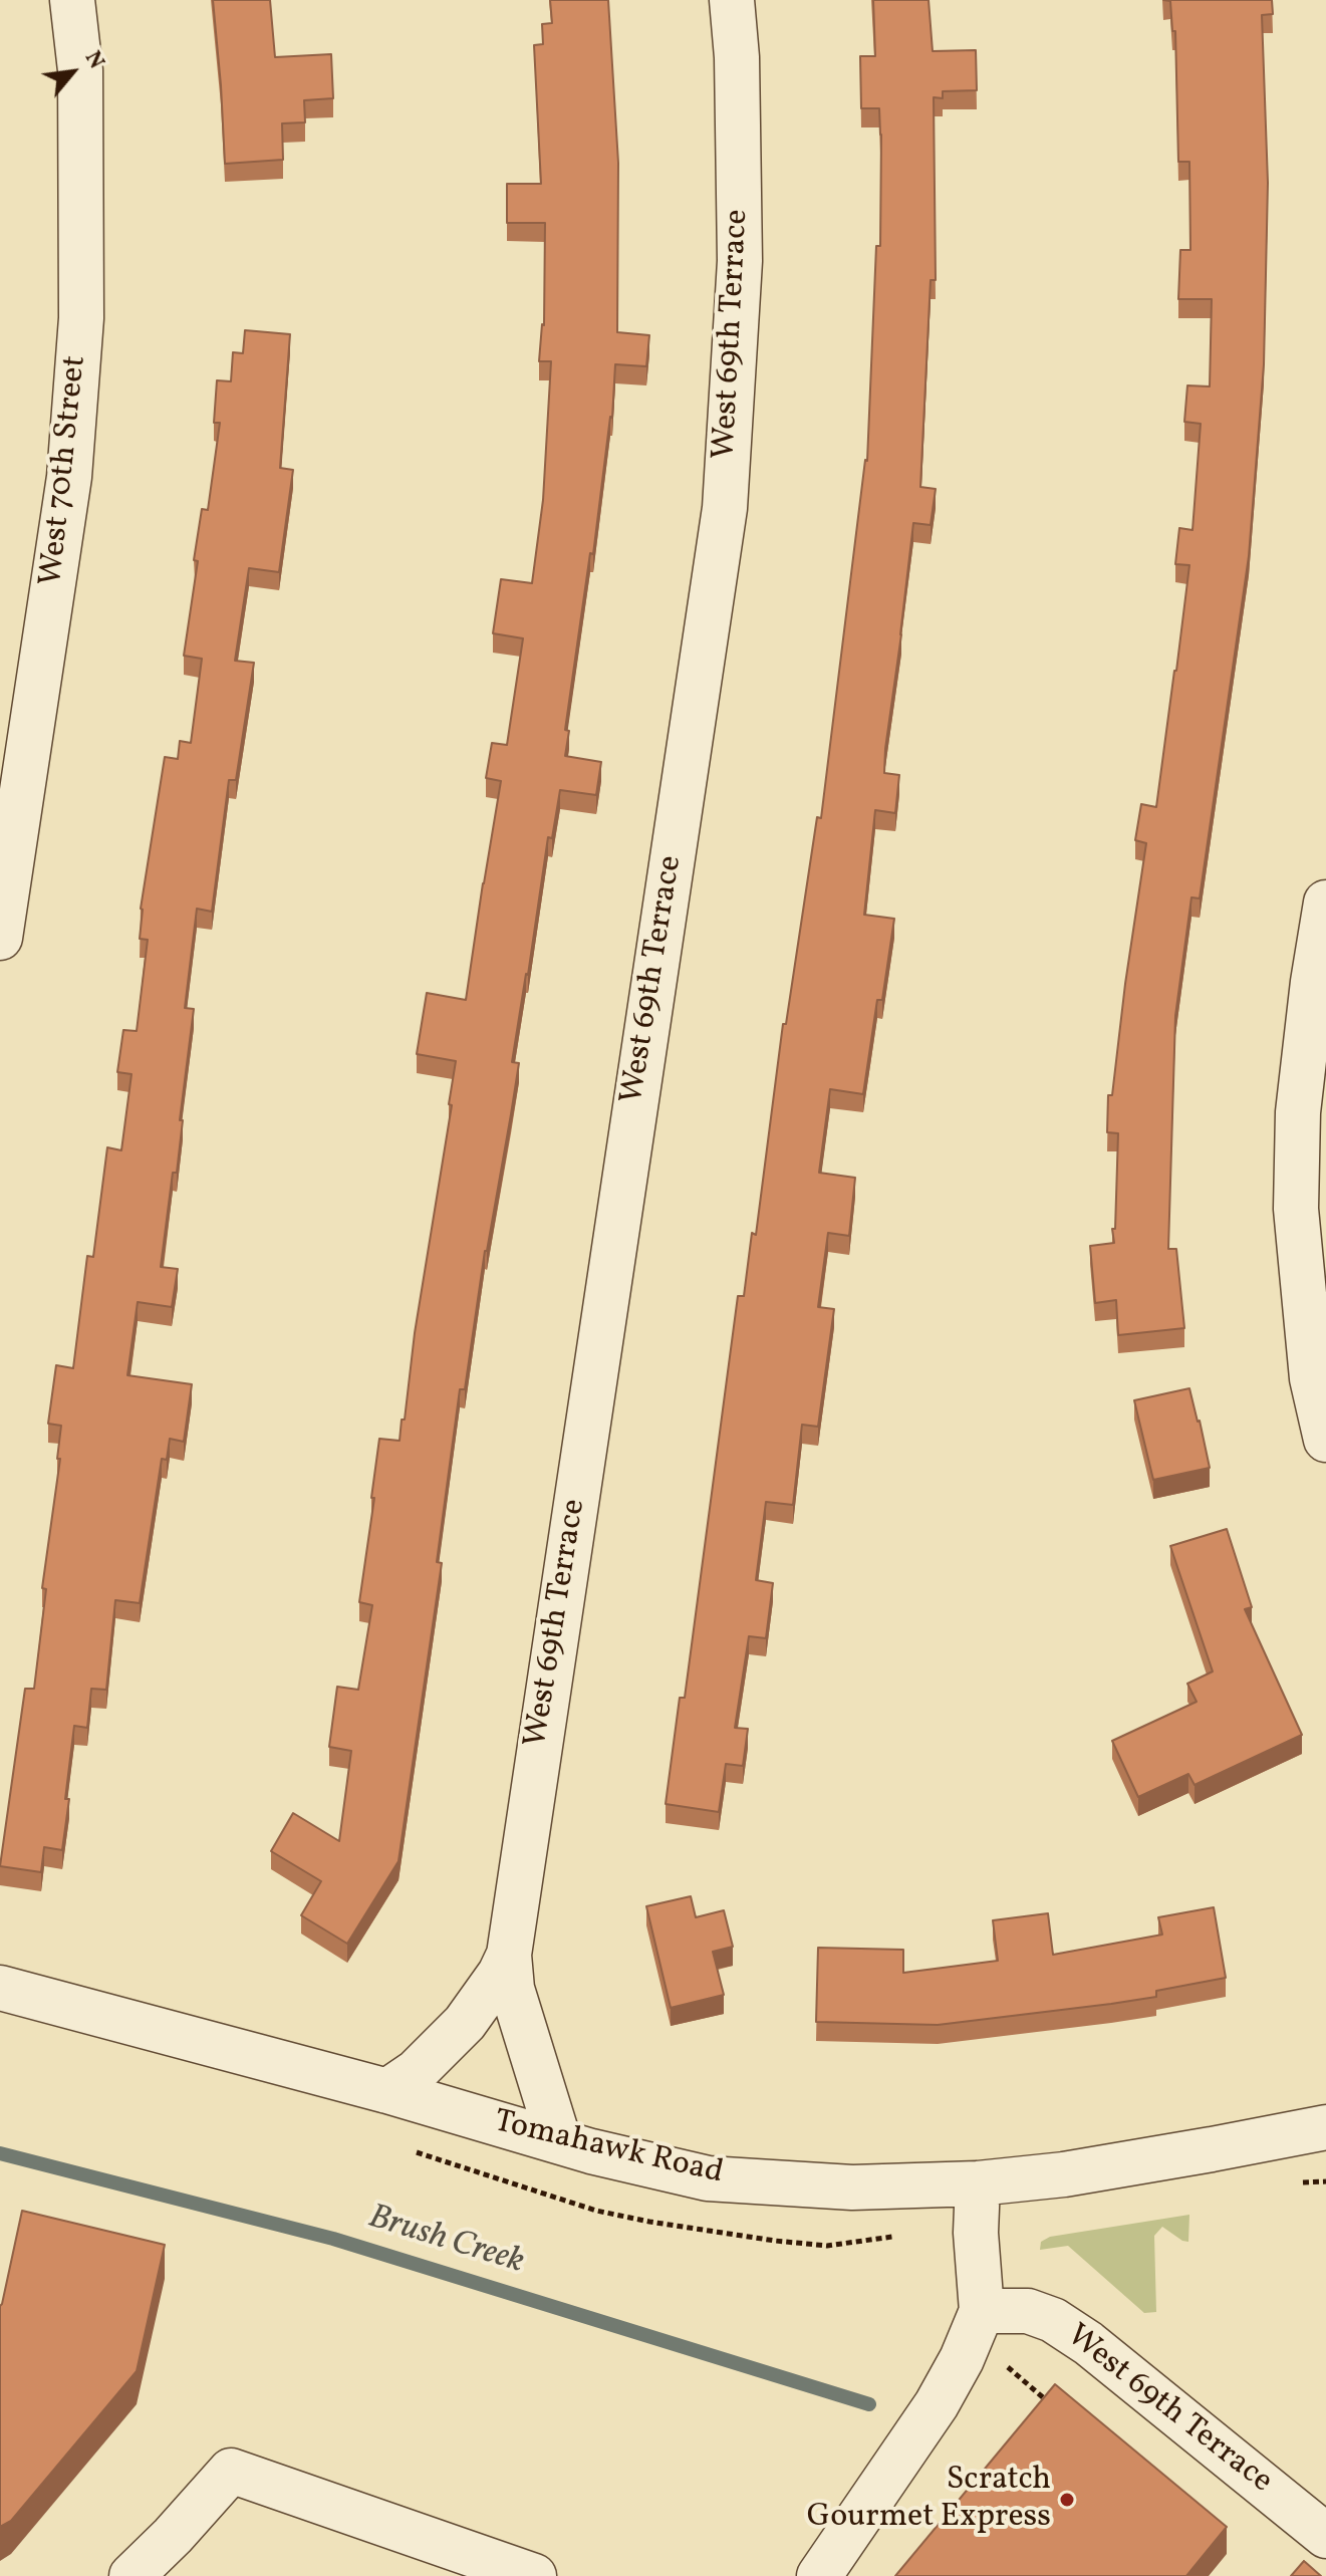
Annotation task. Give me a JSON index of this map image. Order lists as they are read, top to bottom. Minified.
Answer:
{"streets":{"street":["West 69th Terrace","West 70th Street","Tomahawk Road"]},"crossings":[["West 69th Terrace","Tomahawk Road"]],"water":["Brush Creek"],"places":["Scratch Gourmet Express"],"north":"top right"}
